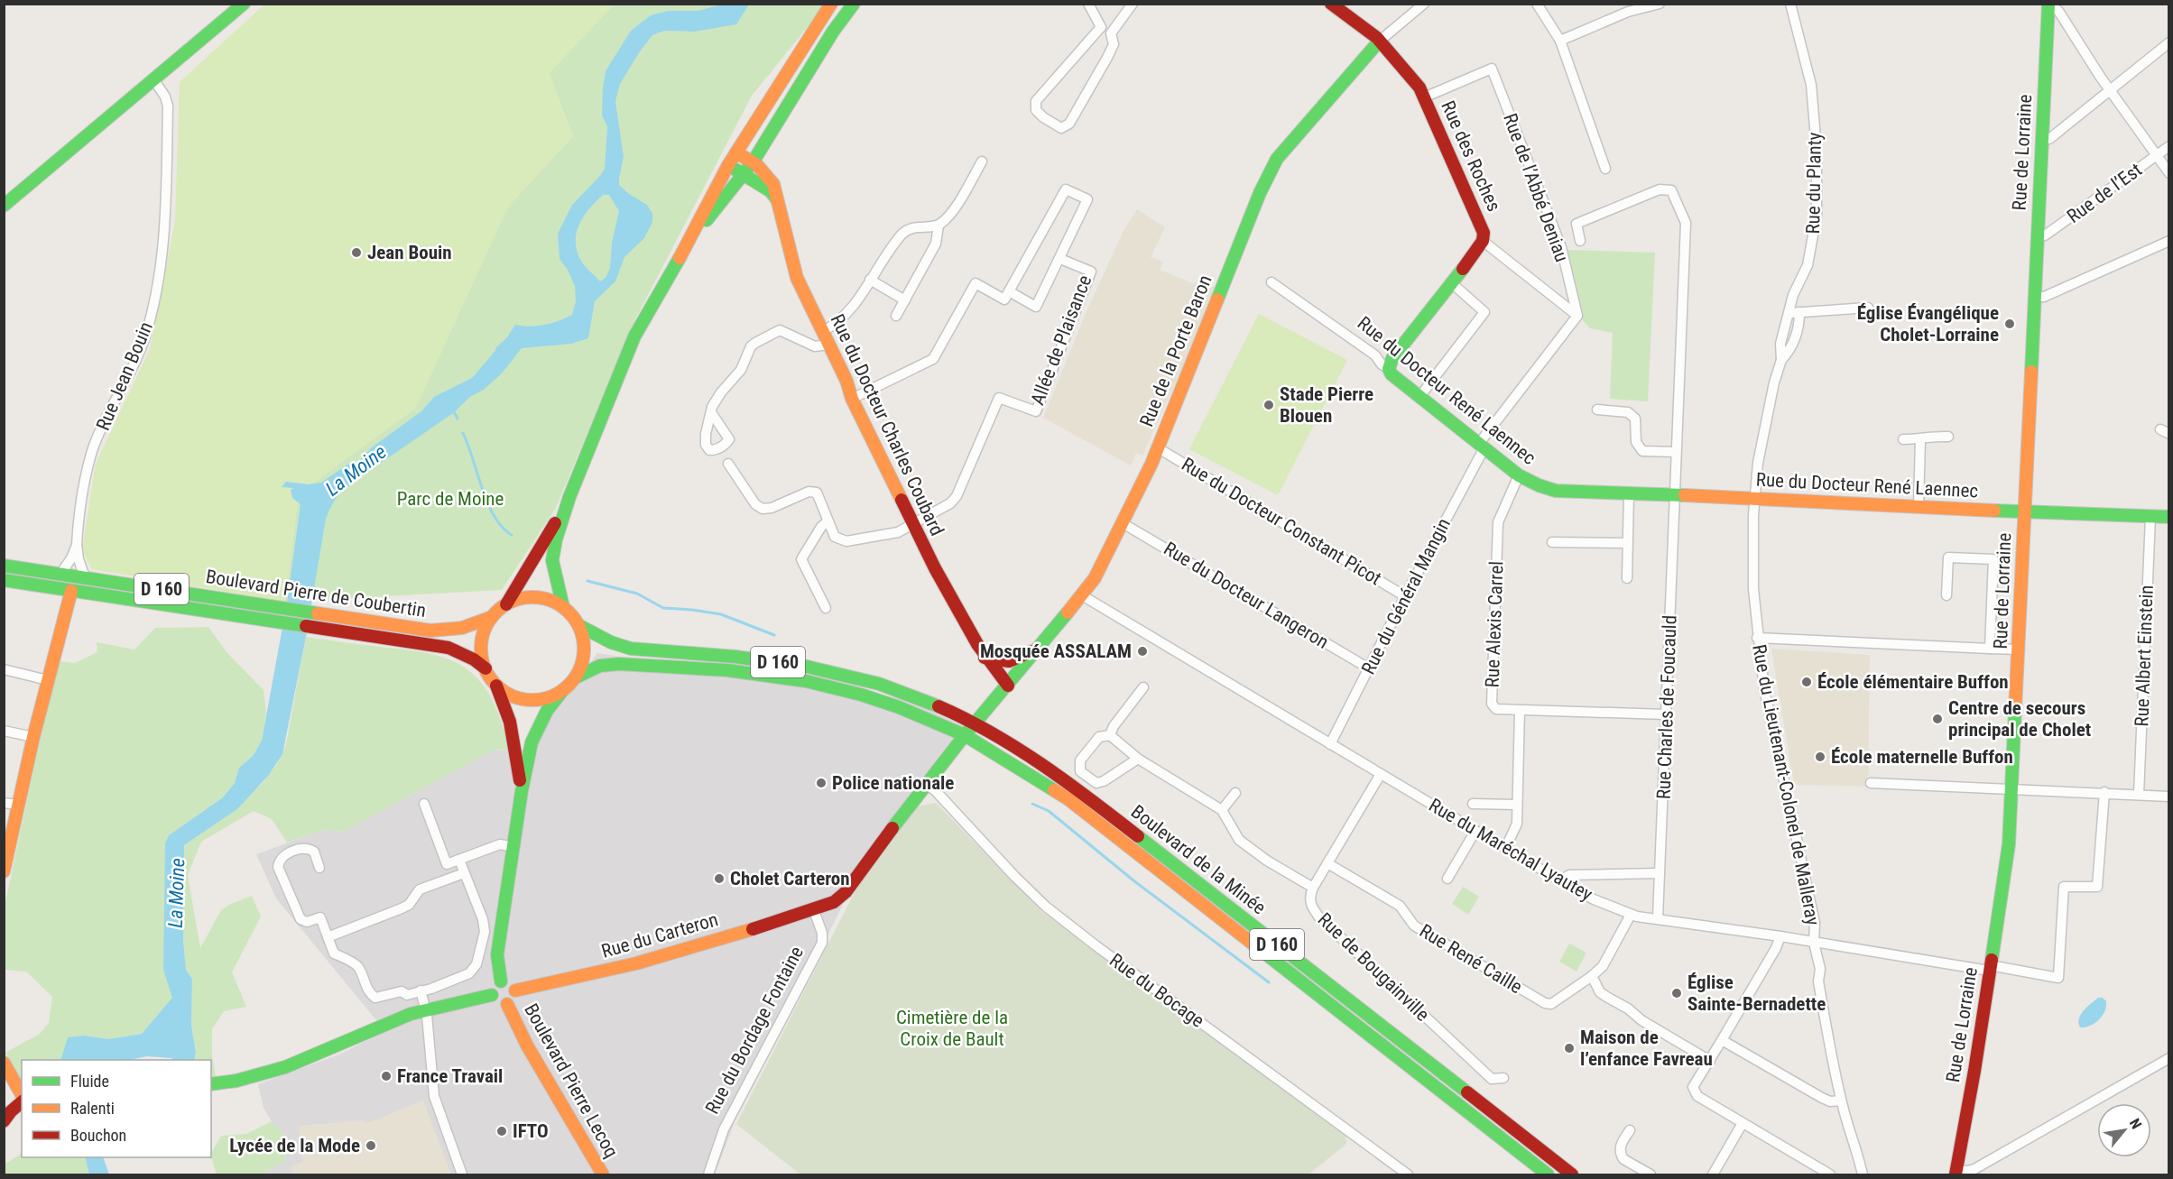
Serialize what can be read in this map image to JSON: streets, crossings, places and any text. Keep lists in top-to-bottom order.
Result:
{
  "streets": {
    "main road": [
      "Rue de Lorraine",
      "Rue des Roches",
      "Rue de la Porte Baron",
      "Rue du Docteur René Laennec",
      "Rue du Docteur Charles Coubard",
      "D 160",
      "Boulevard Pierre de Coubertin",
      "Boulevard de la Minée",
      "Rue du Carteron",
      "Boulevard Pierre Lecoq"
    ],
    "street": [
      "Rue du Planty",
      "Rue de l’Abbé Deniau",
      "Rue de l’Est",
      "Allée de Plaisance",
      "Rue Jean Bouin",
      "Rue du Docteur Constant Picot",
      "Rue du Docteur Langeron",
      "Rue du Général Mangin",
      "Rue Alexis Carrel",
      "Rue Albert Einstein",
      "Rue Charles de Foucauld",
      "Rue du Lieutenant-Colonel de Malleray",
      "Rue du Maréchal Lyautey",
      "Rue René Caille",
      "Rue de Bougainville",
      "Rue du Bocage",
      "Rue du Bordage Fontaine"
    ]
  },
  "crossings": [
    ["Rue de Lorraine", "Rue de l’Est"],
    ["Rue de Lorraine", "Rue du Docteur René Laennec"],
    ["Rue de Lorraine", "Rue du Maréchal Lyautey"],
    ["Rue des Roches", "Rue de l’Abbé Deniau"],
    ["Rue des Roches", "Rue de la Porte Baron"],
    ["Rue des Roches", "Rue du Docteur René Laennec"],
    ["Rue du Planty", "Rue du Docteur René Laennec"],
    ["Rue du Planty", "Rue du Lieutenant-Colonel de Malleray"],
    ["Allée de Plaisance", "Rue du Docteur Charles Coubard"],
    ["Rue de la Porte Baron", "Rue du Docteur Charles Coubard"],
    ["Rue de la Porte Baron", "Rue du Docteur Constant Picot"],
    ["Rue de la Porte Baron", "D 160"],
    ["Rue de la Porte Baron", "Rue du Docteur Langeron"],
    ["Rue de la Porte Baron", "Rue du Maréchal Lyautey"],
    ["Rue de la Porte Baron", "Boulevard de la Minée"],
    ["Rue Jean Bouin", "Boulevard Pierre de Coubertin"],
    ["Rue du Docteur René Laennec", "Rue du Général Mangin"],
    ["Rue du Docteur René Laennec", "Rue Alexis Carrel"],
    ["Rue du Docteur René Laennec", "Rue Albert Einstein"],
    ["Rue du Docteur René Laennec", "Rue Charles de Foucauld"],
    ["Rue du Docteur René Laennec", "Rue du Lieutenant-Colonel de Malleray"],
    ["Rue du Docteur Constant Picot", "Rue du Général Mangin"],
    ["D 160", "Boulevard Pierre de Coubertin"],
    ["D 160", "Boulevard de la Minée"],
    ["Rue du Docteur Langeron", "Rue du Général Mangin"],
    ["Rue du Général Mangin", "Rue du Maréchal Lyautey"],
    ["Rue Alexis Carrel", "Rue du Maréchal Lyautey"],
    ["Rue Charles de Foucauld", "Rue du Maréchal Lyautey"],
    ["Rue du Lieutenant-Colonel de Malleray", "Rue du Maréchal Lyautey"],
    ["Rue du Maréchal Lyautey", "Rue de Bougainville"],
    ["Rue du Carteron", "Rue du Bordage Fontaine"],
    ["Rue du Carteron", "Boulevard Pierre Lecoq"],
    ["Rue René Caille", "Rue de Bougainville"]
  ],
  "water": ["La Moine"],
  "parks": ["Parc de Moine", "Cimetière de la Croix de Bault"],
  "places": [
    "Jean Bouin",
    "Église Évangélique Cholet-Lorraine",
    "Stade Pierre Blouen",
    "Mosquée ASSALAM",
    "École élémentaire Buffon",
    "Centre de secours principal de Cholet",
    "École maternelle Buffon",
    "Police nationale",
    "Cholet Carteron",
    "Église Sainte-Bernadette",
    "Maison de l’enfance Favreau",
    "France Travail",
    "IFTO",
    "Lycée de la Mode"
  ],
  "legend": ["Fluide", "Ralenti", "Bouchon"],
  "north": "top right"
}
